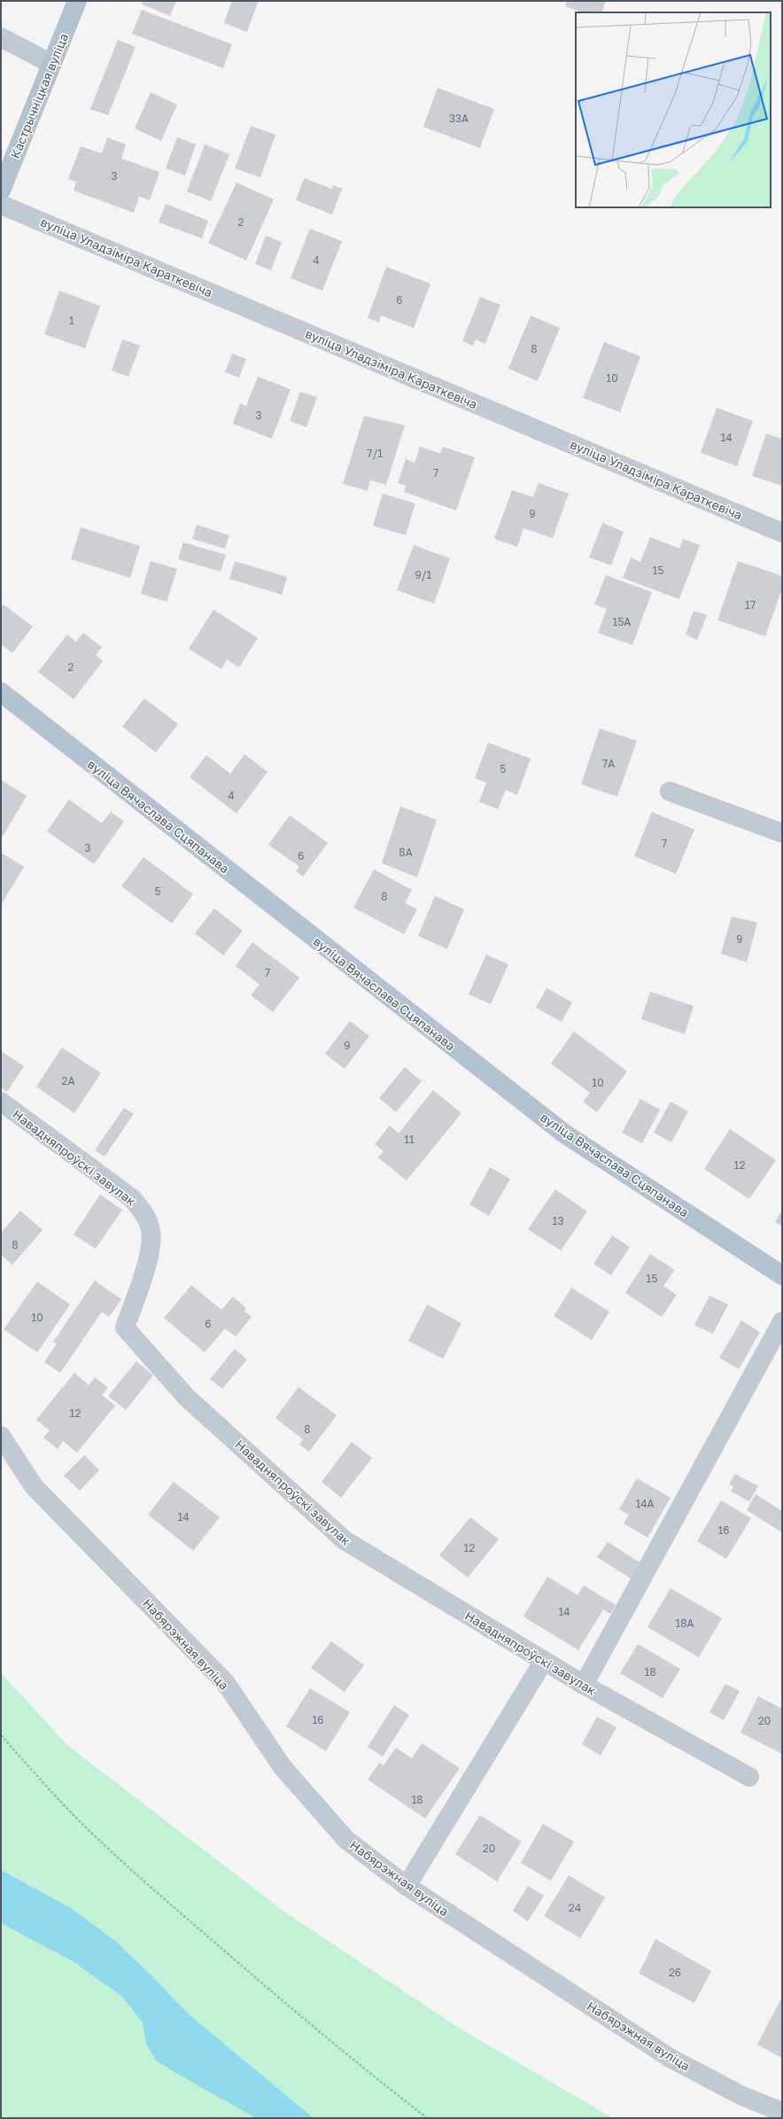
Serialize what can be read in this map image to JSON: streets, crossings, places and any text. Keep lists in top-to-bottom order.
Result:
{
  "streets": {
    "main road": ["Кастрычніцкая вуліца", "вуліца Вячаслава Сцяпанава"],
    "street": ["вуліца Уладзіміра Караткевіча", "Навадняпроўскі завулак", "Набярэжная вуліца"]
  },
  "house_numbers": [
    "33А",
    "3",
    "2",
    "4",
    "6",
    "1",
    "8",
    "10",
    "3",
    "14",
    "7/1",
    "7",
    "9",
    "15",
    "9/1",
    "17",
    "15А",
    "2",
    "7А",
    "5",
    "4",
    "7",
    "3",
    "8А",
    "6",
    "5",
    "8",
    "9",
    "7",
    "9",
    "2А",
    "10",
    "11",
    "12",
    "13",
    "8",
    "15",
    "10",
    "6",
    "12",
    "8",
    "14А",
    "14",
    "16",
    "12",
    "14",
    "18А",
    "18",
    "16",
    "20",
    "18",
    "20",
    "24",
    "26"
  ]
}
